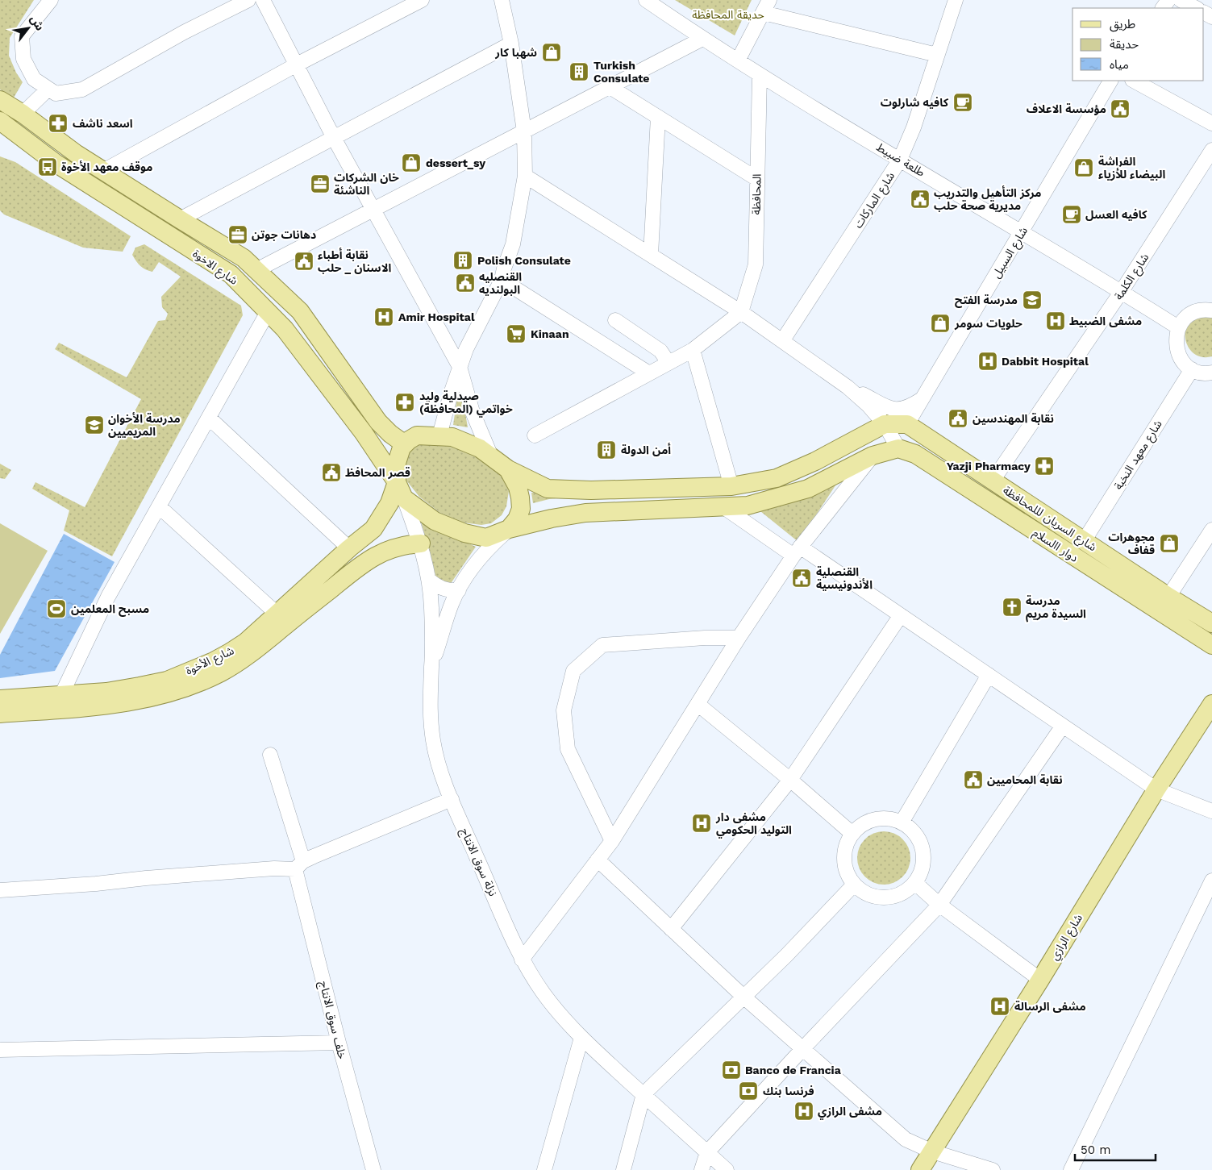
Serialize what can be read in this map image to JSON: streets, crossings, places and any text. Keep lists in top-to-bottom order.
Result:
{
  "streets": {
    "main road": [
      "شارع الاخوة",
      "شارع السريان لللمحافظة",
      "دوار االسلام",
      "شارع الأخوة",
      "شارع الرازي"
    ],
    "street": [
      "طلعة ضبيط",
      "المحافظة",
      "شارع الماركات",
      "شارع السبيل",
      "شارع الكلمة",
      "شارع معهد النخبة",
      "نزلة سوق الانتاج",
      "خلف سوق الانتاج"
    ]
  },
  "crossings": [
    ["طلعة ضبيط", "المحافظة"],
    ["طلعة ضبيط", "شارع الماركات"],
    ["طلعة ضبيط", "شارع السبيل"],
    ["طلعة ضبيط", "شارع الكلمة"],
    ["شارع السبيل", "شارع السريان لللمحافظة"],
    ["شارع الاخوة", "شارع الأخوة"],
    ["شارع الكلمة", "شارع السريان لللمحافظة"],
    ["شارع معهد النخبة", "شارع السريان لللمحافظة"]
  ],
  "parks": ["حديقة المحافظة"],
  "places": {
    "shop": [
      "شهبا كار",
      "dessert_sy",
      "الفراشة البيضاء للأزياء",
      "حلويات سومر",
      "مجوهرات قفاف"
    ],
    "building": ["Turkish Consulate", "Polish Consulate", "أمن الدولة"],
    "cafe": ["كافيه شارلوت", "كافيه العسل"],
    "public building": [
      "مؤسسة الاعلاف",
      "مركز التأهيل والتدريب مديرية صحة حلب",
      "نقابة أطباء الاسنان _ حلب",
      "القنصليه البولنديه",
      "نقابة المهندسين",
      "قصر المحافظ",
      "القنصلية الأندونيسية",
      "نقابة المحاميين"
    ],
    "pharmacy": ["اسعد ناشف", "صيدلية وليد خواتمي (المحافظة)", "Yazji Pharmacy"],
    "bus stop": ["موقف معهد الأخوة"],
    "office": ["خان الشركات الناشئة", "دهانات جوتن"],
    "school or university": ["مدرسة الفتح", "مدرسة الأخوان المريميين"],
    "hospital": [
      "Amir Hospital",
      "مشفى الضبيط",
      "Dabbit Hospital",
      "مشفى دار التوليد الحكومي",
      "مشفى الرسالة",
      "مشفى الرازي"
    ],
    "supermarket": ["Kinaan"],
    "church": ["مدرسة السيدة مريم"],
    "sports": ["مسبح المعلمين"],
    "bank": ["Banco de Francia", "فرنسا بنك"]
  },
  "legend": ["طريق", "حديقة", "مياه"],
  "scale_bar": "50 m",
  "north": "top right"
}
